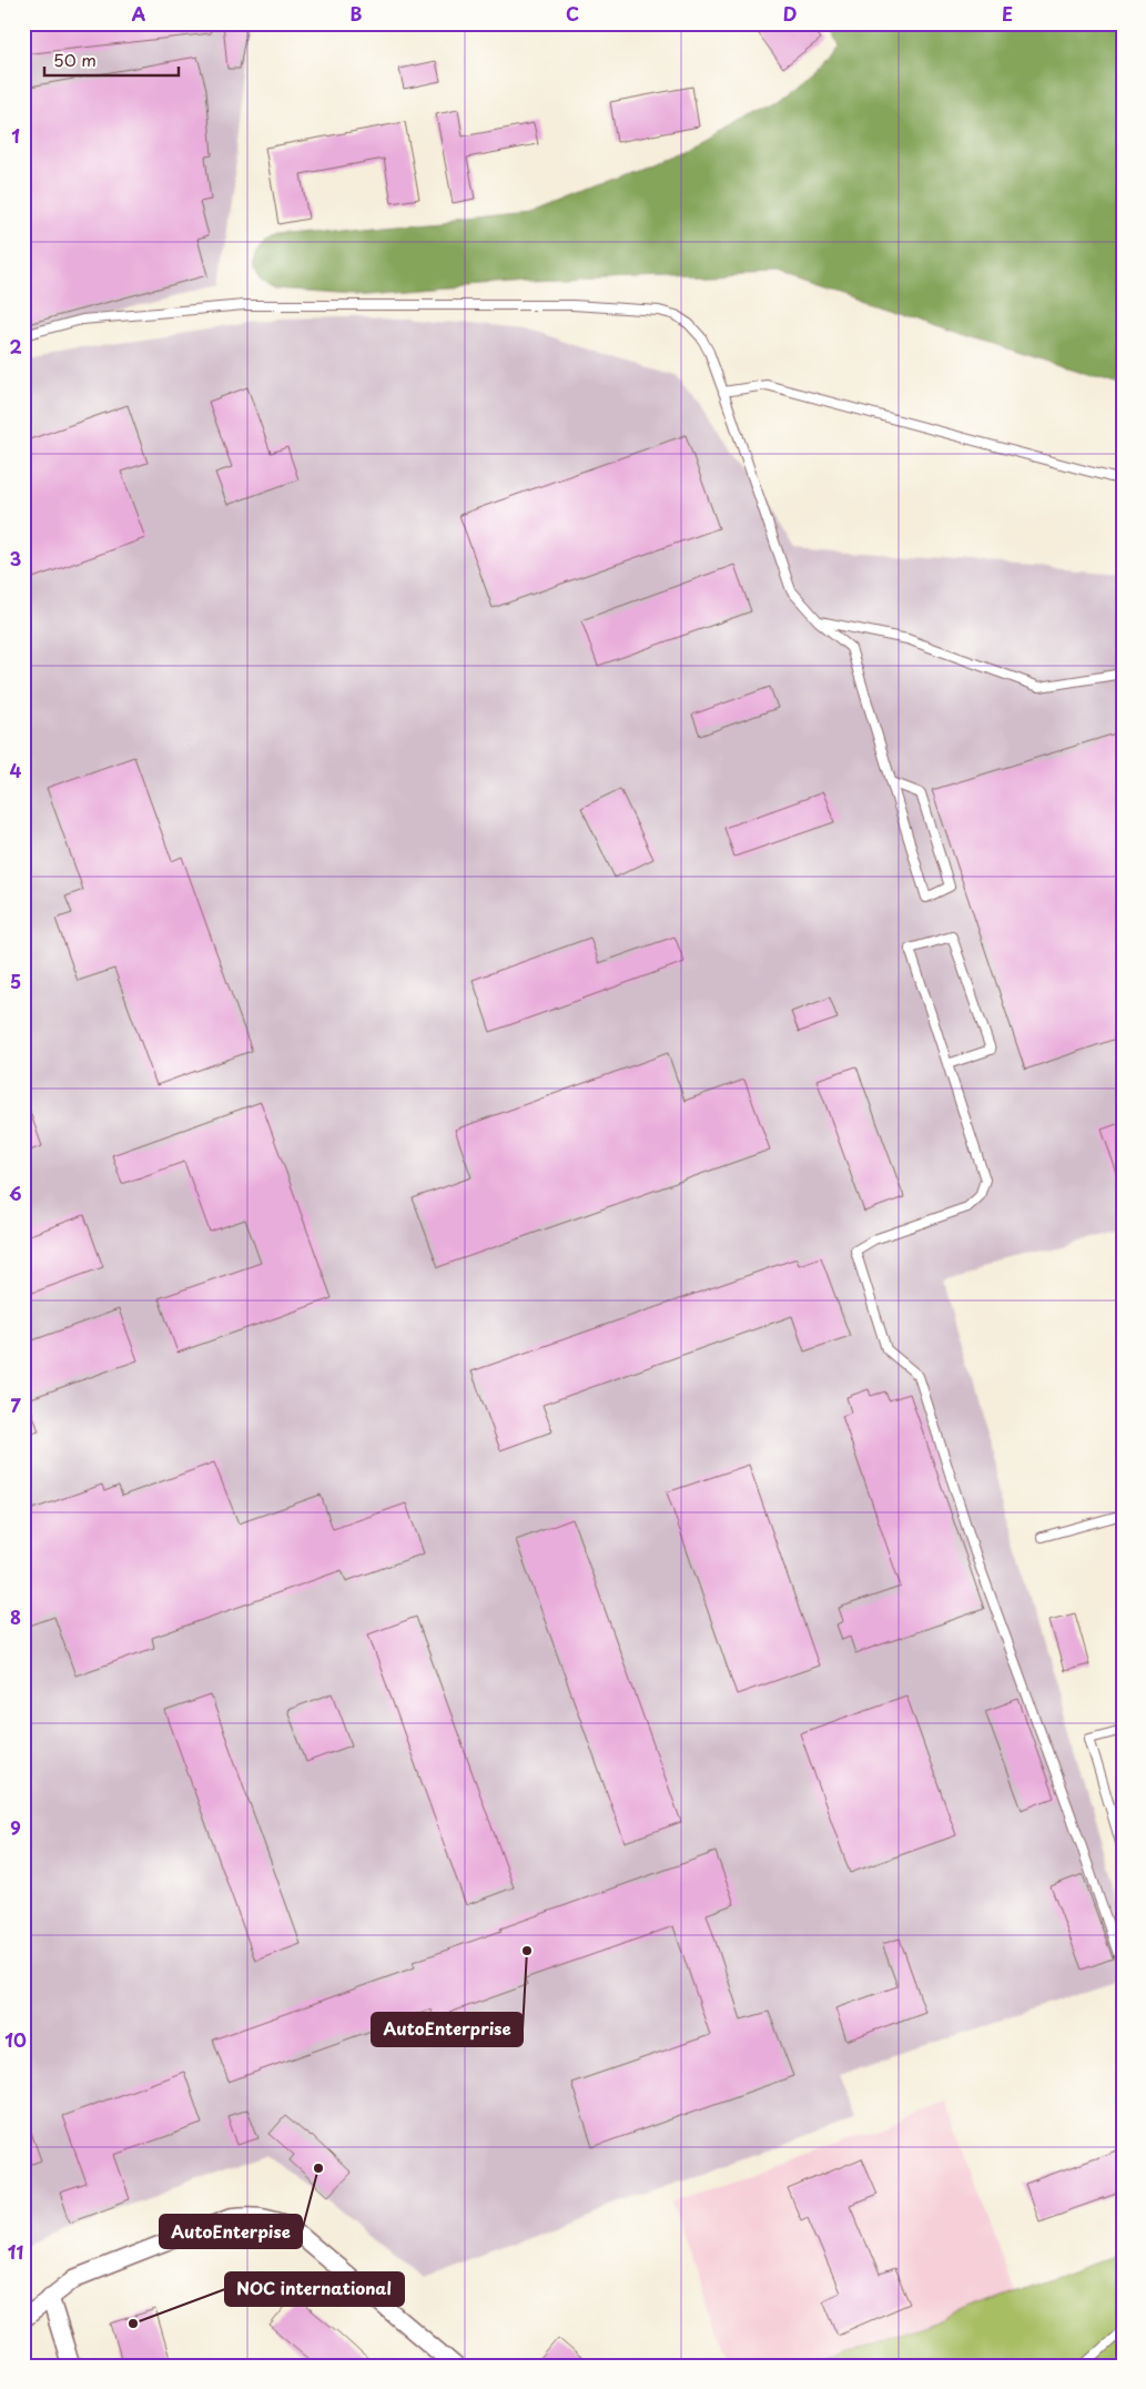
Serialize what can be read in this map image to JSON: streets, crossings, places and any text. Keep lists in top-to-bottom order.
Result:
{
  "places": ["AutoEnterprise", "AutoEnterpise", "NOC international"],
  "scale_bar": "50 m",
  "grid": {
    "columns": [
      "A",
      "B",
      "C",
      "D",
      "E"
    ],
    "rows": [
      "1",
      "2",
      "3",
      "4",
      "5",
      "6",
      "7",
      "8",
      "9",
      "10",
      "11"
    ]
  }
}
